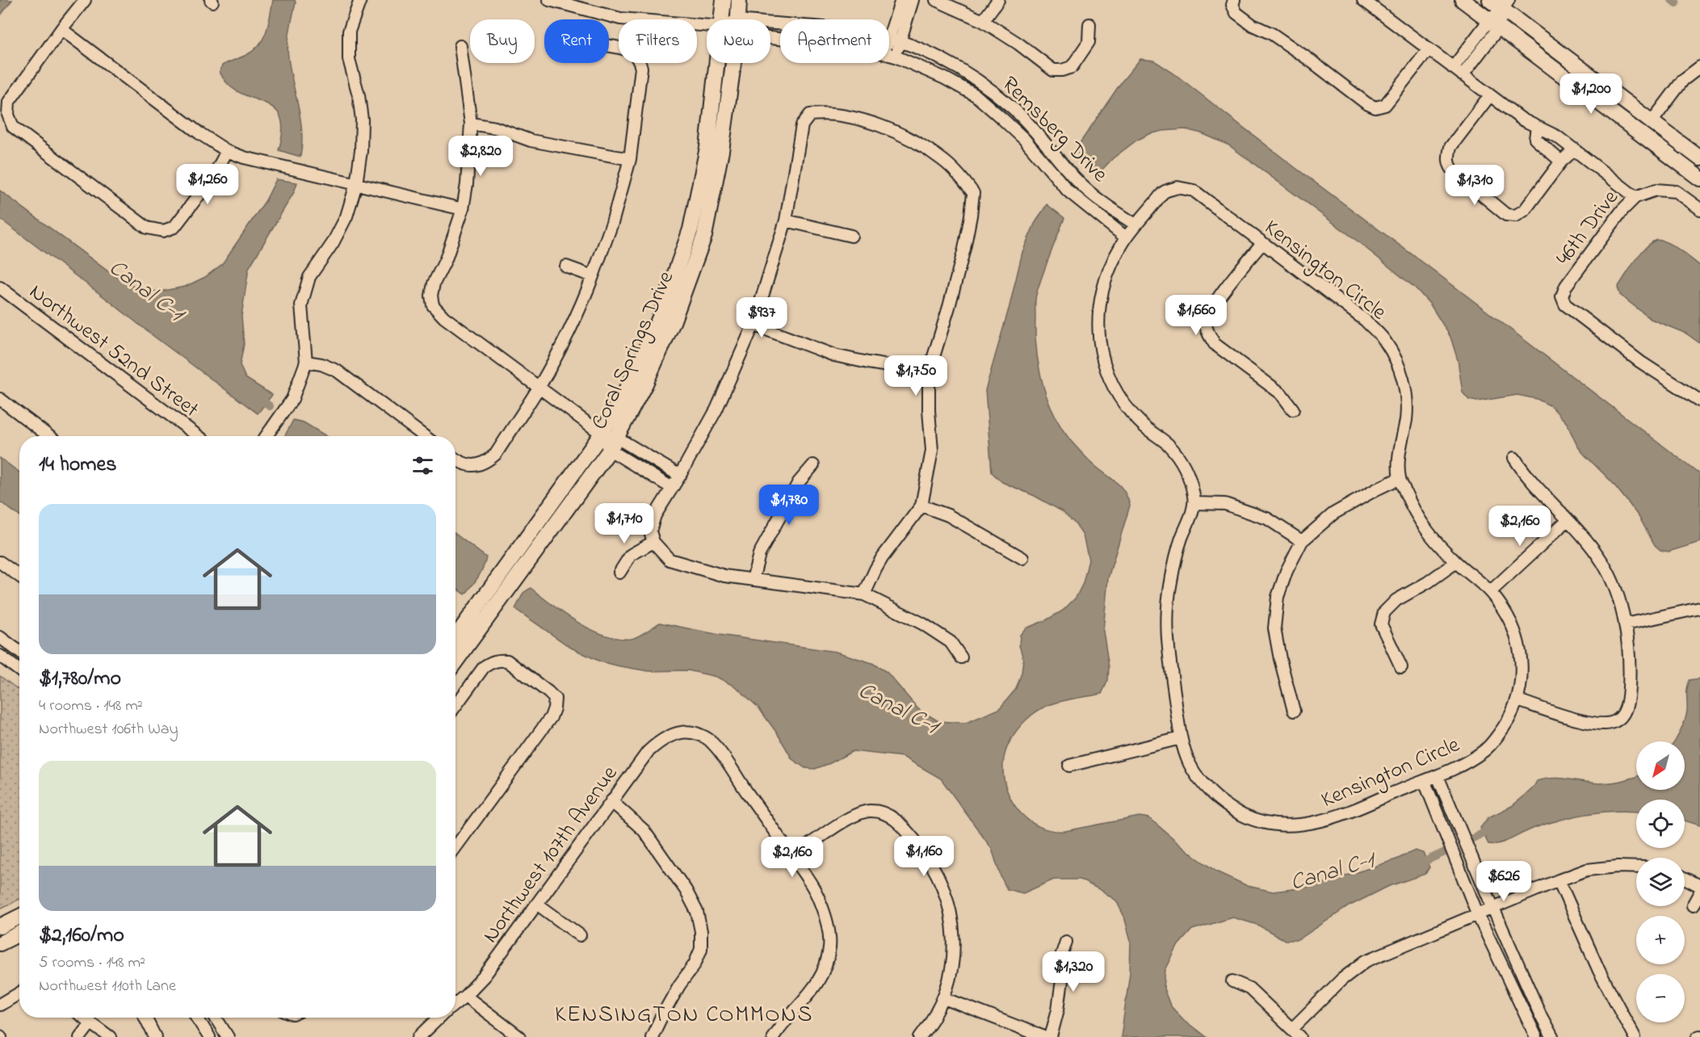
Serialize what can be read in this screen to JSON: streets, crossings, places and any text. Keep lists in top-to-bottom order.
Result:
{
  "streets": {
    "main road": ["Coral Springs Drive"],
    "street": [
      "Remsberg Drive",
      "46th Drive",
      "Kensington Circle",
      "Northwest 52nd Street",
      "Northwest 107th Avenue"
    ]
  },
  "crossings": [
    ["Remsberg Drive", "Kensington Circle"]
  ],
  "districts": ["KENSINGTON COMMONS"],
  "water": ["Canal C-1"],
  "north": "bottom left",
  "page": {
    "chip": [
      "Buy",
      "Rent",
      "Filters",
      "New",
      "Apartment"
    ],
    "price": [
      "$1,200",
      "$2,820",
      "$1,260",
      "$1,310",
      "$1,660",
      "$937",
      "$1,750",
      "$1,780",
      "$1,710",
      "$2,160",
      "$1,160",
      "$2,160",
      "$626",
      "$1,320"
    ],
    "heading": "14 homes",
    "list": [
      {
        "name": "$1,780/mo",
        "note": "4 rooms · 148 m² · Northwest 106th Way"
      },
      {
        "name": "$2,160/mo",
        "note": "5 rooms · 148 m² · Northwest 110th Lane"
      }
    ],
    "map_buttons": ["+", "−"]
  }
}
